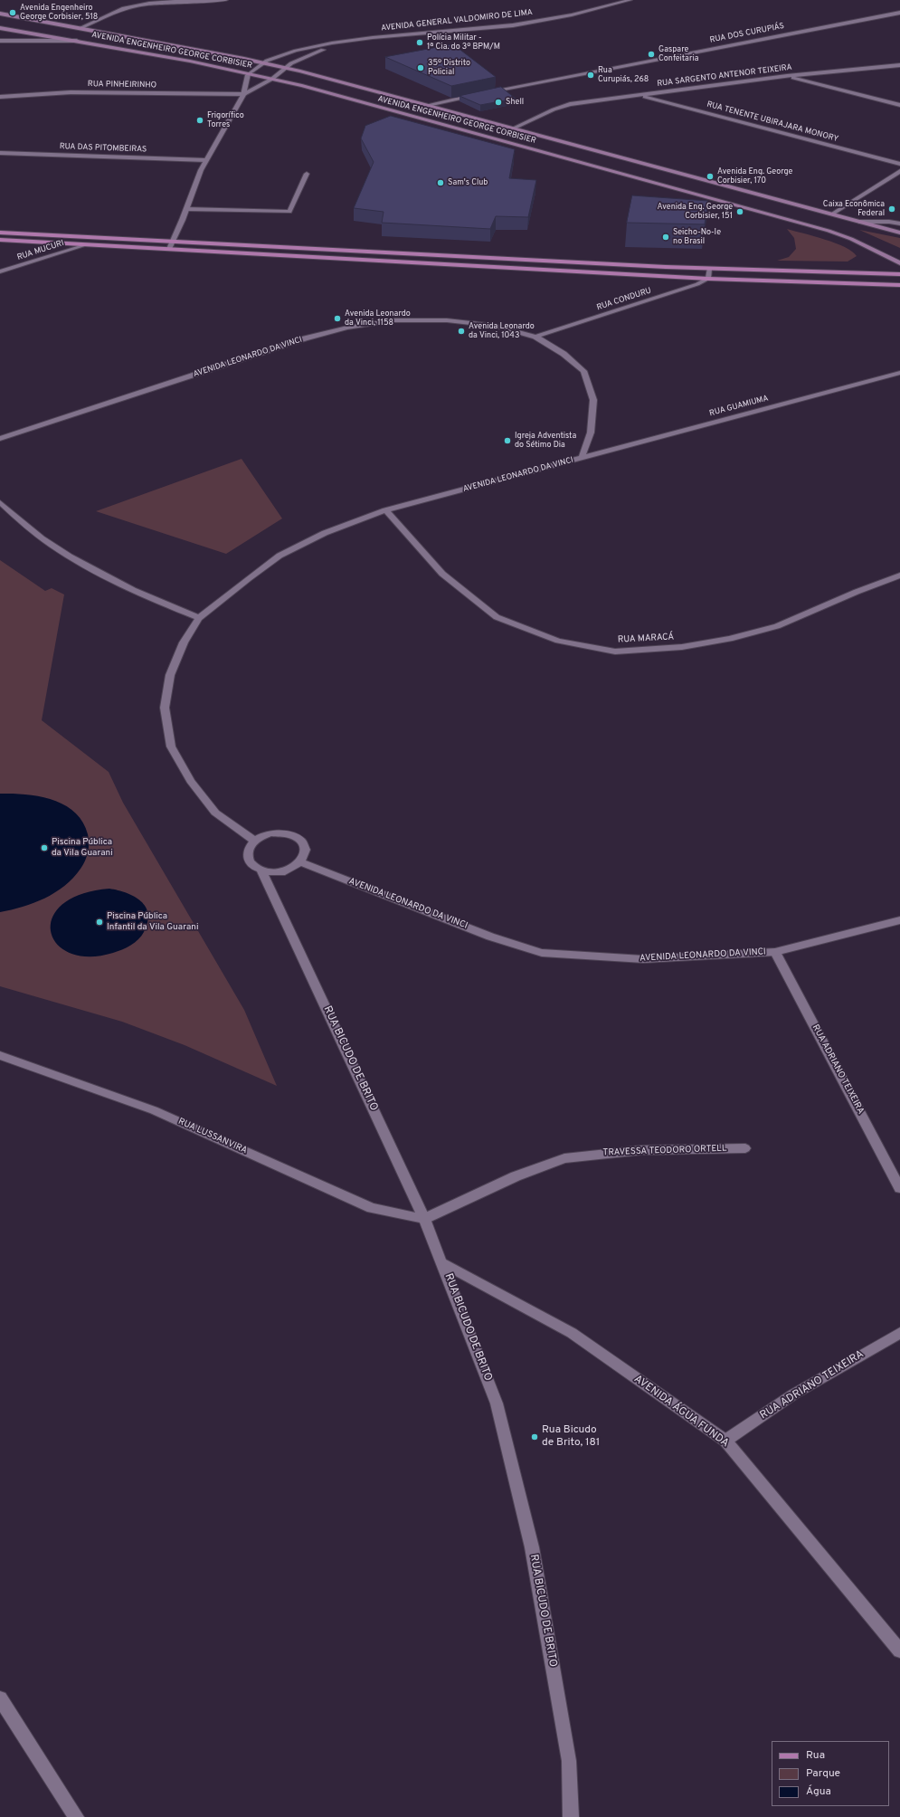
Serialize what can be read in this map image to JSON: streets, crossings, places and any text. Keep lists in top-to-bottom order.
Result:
{
  "streets": {
    "main road": ["AVENIDA ENGENHEIRO GEORGE CORBISIER"],
    "street": [
      "AVENIDA GENERAL VALDOMIRO DE LIMA",
      "RUA DOS CURUPIÁS",
      "RUA SARGENTO ANTENOR TEIXEIRA",
      "RUA PINHEIRINHO",
      "RUA TENENTE UBIRAJARA MONORY",
      "RUA DAS PITOMBEIRAS",
      "RUA MUCURI",
      "RUA CONDURU",
      "AVENIDA LEONARDO DA VINCI",
      "RUA GUAMIUMA",
      "RUA MARACÁ",
      "RUA BICUDO DE BRITO",
      "RUA ADRIANO TEIXEIRA",
      "RUA LUSSANVIRA",
      "TRAVESSA TEODORO ORTELL",
      "AVENIDA ÁGUA FUNDA"
    ]
  },
  "crossings": [
    ["AVENIDA GENERAL VALDOMIRO DE LIMA", "AVENIDA ENGENHEIRO GEORGE CORBISIER"],
    ["AVENIDA GENERAL VALDOMIRO DE LIMA", "RUA PINHEIRINHO"],
    ["AVENIDA ENGENHEIRO GEORGE CORBISIER", "RUA SARGENTO ANTENOR TEIXEIRA"],
    ["RUA SARGENTO ANTENOR TEIXEIRA", "RUA TENENTE UBIRAJARA MONORY"],
    ["RUA CONDURU", "AVENIDA LEONARDO DA VINCI"],
    ["AVENIDA LEONARDO DA VINCI", "RUA GUAMIUMA"],
    ["AVENIDA LEONARDO DA VINCI", "RUA MARACÁ"],
    ["AVENIDA LEONARDO DA VINCI", "RUA BICUDO DE BRITO"],
    ["AVENIDA LEONARDO DA VINCI", "RUA ADRIANO TEIXEIRA"],
    ["RUA BICUDO DE BRITO", "RUA LUSSANVIRA"],
    ["RUA BICUDO DE BRITO", "TRAVESSA TEODORO ORTELL"],
    ["RUA BICUDO DE BRITO", "AVENIDA ÁGUA FUNDA"],
    ["RUA ADRIANO TEIXEIRA", "AVENIDA ÁGUA FUNDA"],
    ["RUA LUSSANVIRA", "TRAVESSA TEODORO ORTELL"]
  ],
  "places": [
    "Avenida Engenheiro George Corbisier, 518",
    "Polícia Militar - 1ª Cia. do 3º BPM/M",
    "Gaspare Confeitaria",
    "35º Distrito Policial",
    "Rua Curupiás, 268",
    "Shell",
    "Frigorífico Torres",
    "Avenida Eng. George Corbisier, 170",
    "Sam's Club",
    "Caixa Econômica Federal",
    "Avenida Eng. George Corbisier, 151",
    "Seicho-No-Ie no Brasil",
    "Avenida Leonardo da Vinci, 1158",
    "Avenida Leonardo da Vinci, 1043",
    "Igreja Adventista do Sétimo Dia",
    "Piscina Pública da Vila Guarani",
    "Piscina Pública Infantil da Vila Guarani",
    "Rua Bicudo de Brito, 181"
  ],
  "legend": ["Rua", "Parque", "Água"]
}
